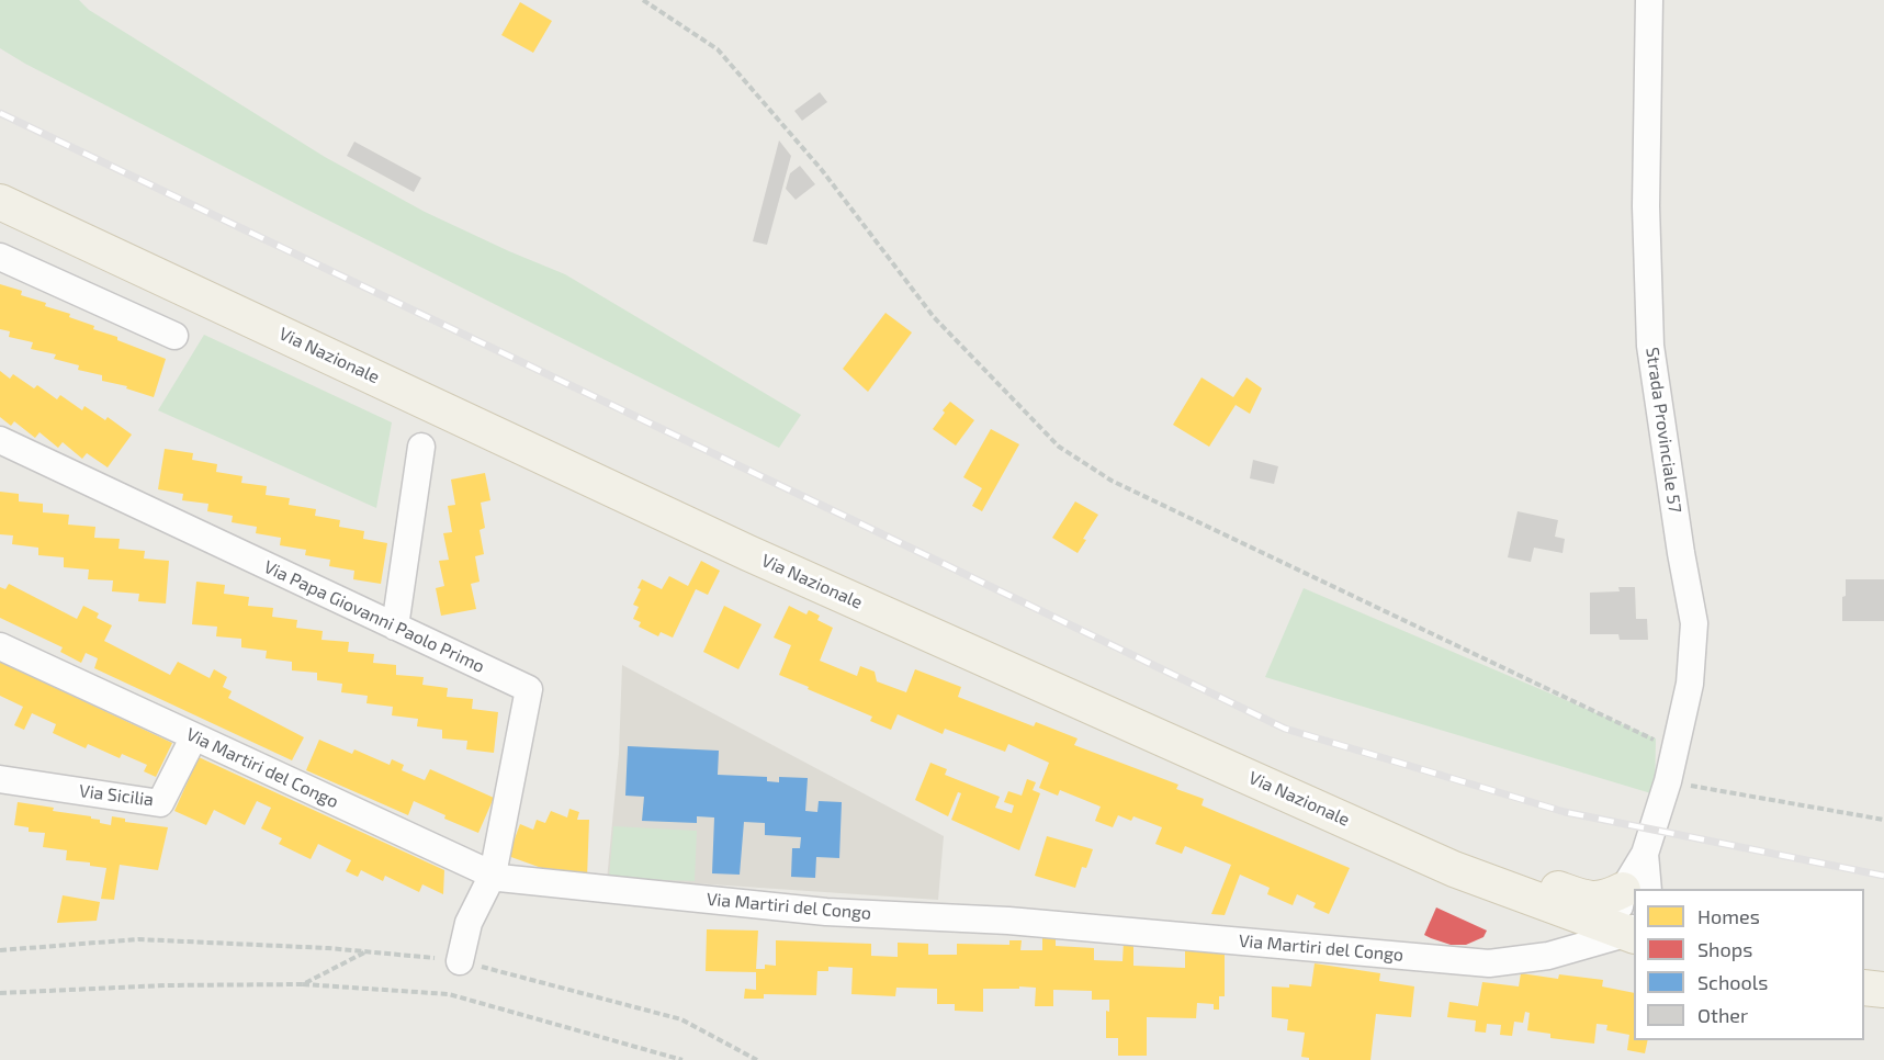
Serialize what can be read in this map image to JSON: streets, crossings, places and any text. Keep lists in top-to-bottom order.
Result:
{
  "streets": {
    "main road": ["Via Nazionale"],
    "street": [
      "Strada Provinciale 57",
      "Via Papa Giovanni Paolo Primo",
      "Via Martiri del Congo",
      "Via Sicilia"
    ]
  },
  "crossings": [
    ["Via Nazionale", "Strada Provinciale 57"],
    ["Via Nazionale", "Via Martiri del Congo"],
    ["Strada Provinciale 57", "Via Martiri del Congo"],
    ["Via Papa Giovanni Paolo Primo", "Via Martiri del Congo"],
    ["Via Martiri del Congo", "Via Sicilia"]
  ],
  "legend": [
    "Homes",
    "Shops",
    "Schools",
    "Other"
  ]
}
